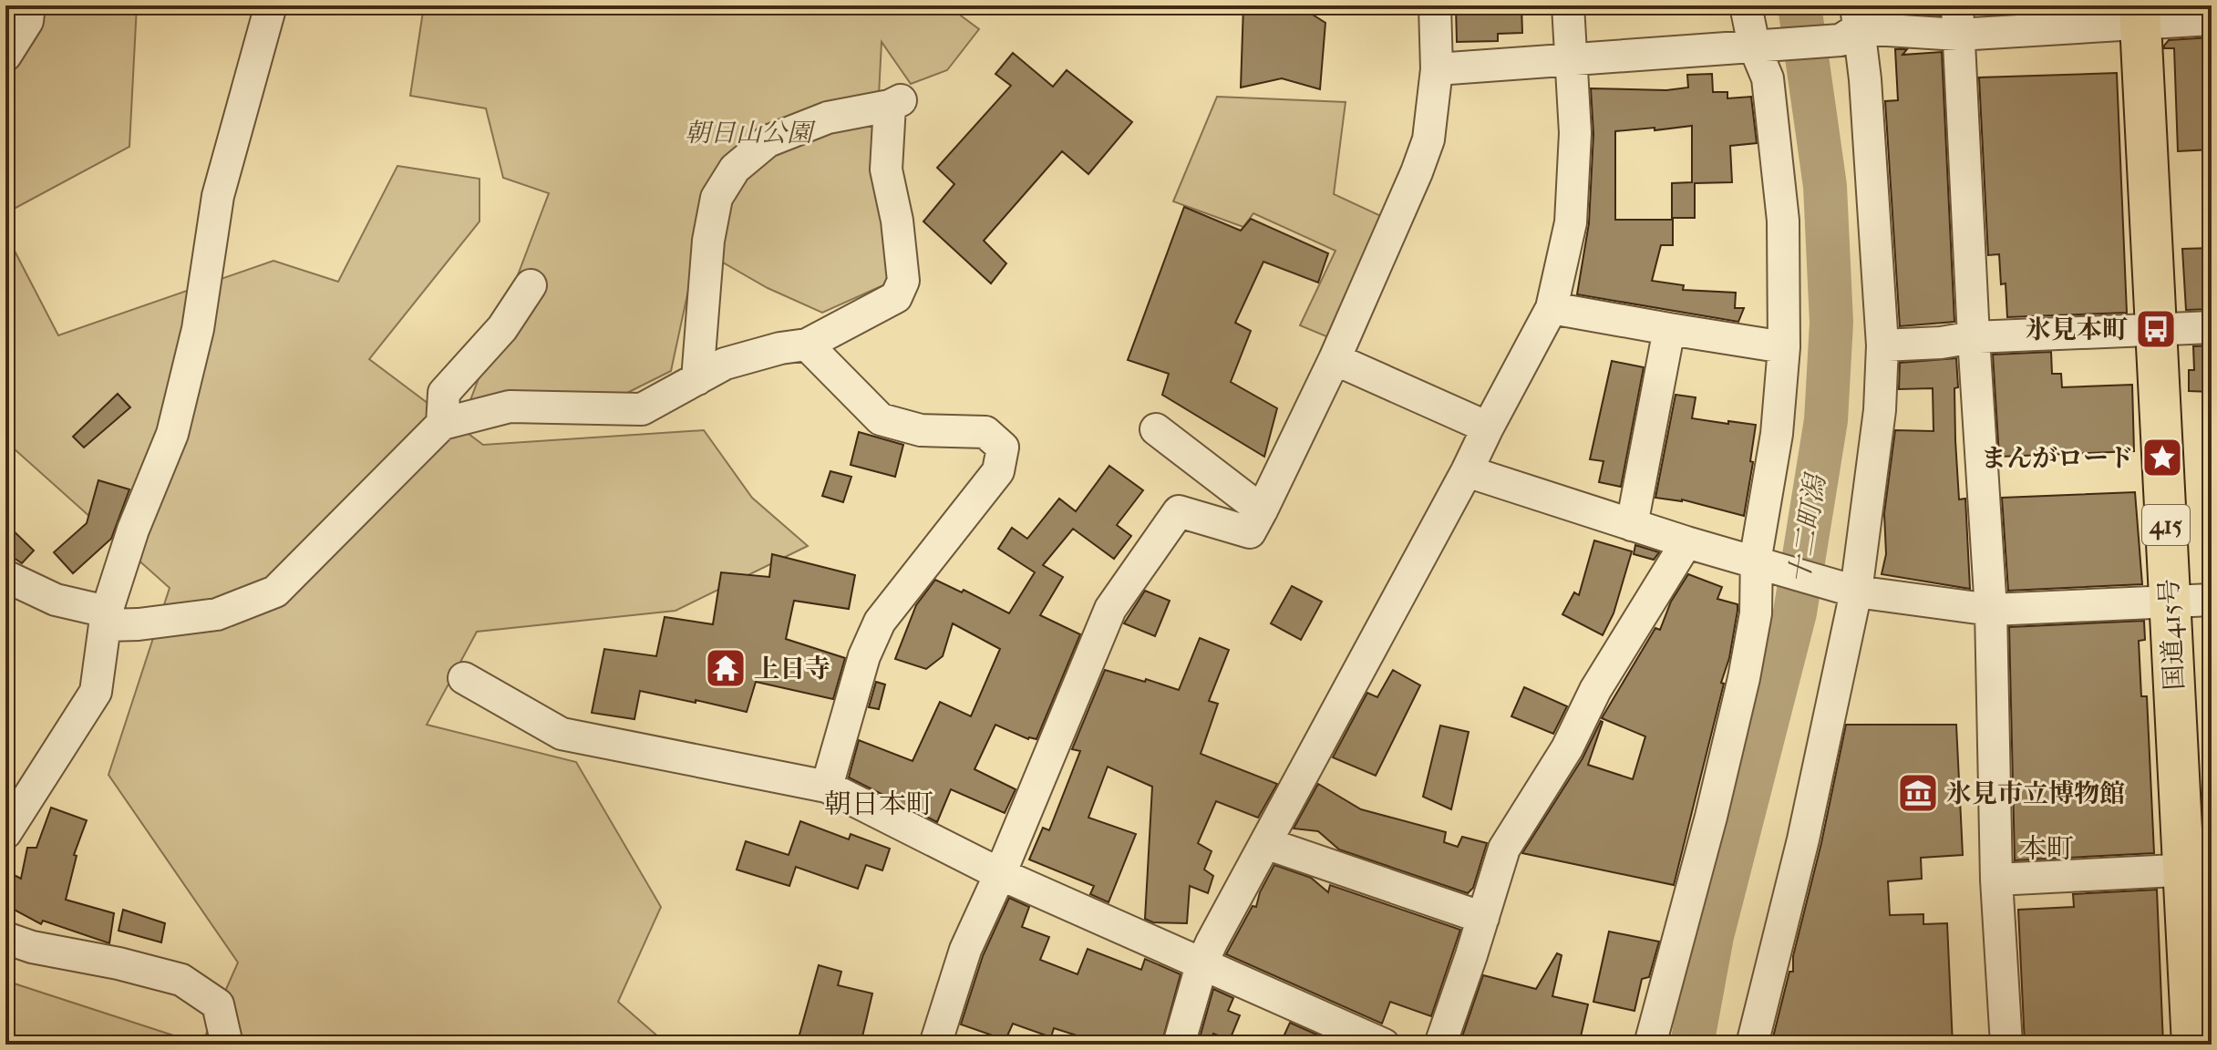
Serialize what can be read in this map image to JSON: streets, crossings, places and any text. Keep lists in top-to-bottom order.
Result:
{
  "streets": {
    "highway": ["415", "国道415号"]
  },
  "districts": ["朝日本町", "本町"],
  "water": ["十二町潟"],
  "parks": ["朝日山公園"],
  "places": {
    "bus stop": ["氷見本町"],
    "place": ["まんがロード"],
    "temple": ["上日寺"],
    "museum": ["氷見市立博物館"]
  }
}
